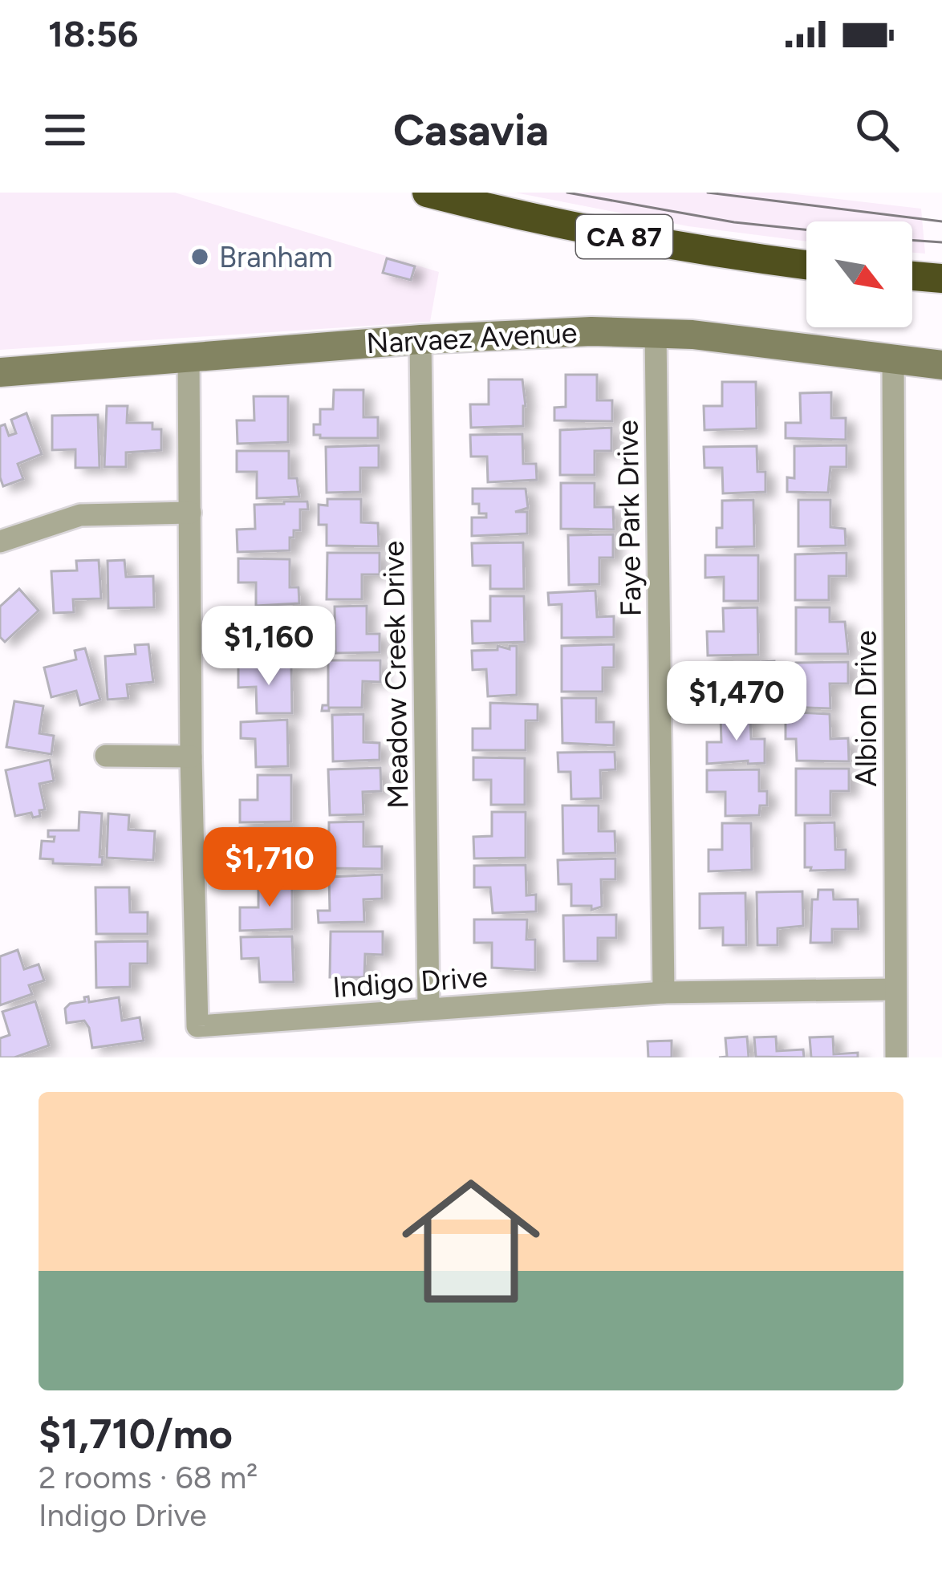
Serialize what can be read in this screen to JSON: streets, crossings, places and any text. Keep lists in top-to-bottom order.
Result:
{
  "streets": {
    "highway": ["CA 87"],
    "street": [
      "Narvaez Avenue",
      "Faye Park Drive",
      "Meadow Creek Drive",
      "Albion Drive",
      "Indigo Drive"
    ]
  },
  "crossings": [
    ["Narvaez Avenue", "Faye Park Drive"],
    ["Narvaez Avenue", "Meadow Creek Drive"],
    ["Narvaez Avenue", "Albion Drive"],
    ["Narvaez Avenue", "Indigo Drive"],
    ["Faye Park Drive", "Indigo Drive"],
    ["Meadow Creek Drive", "Indigo Drive"],
    ["Albion Drive", "Indigo Drive"]
  ],
  "places": ["Branham"],
  "north": "bottom right",
  "page": {
    "status": "18:56",
    "header": "Casavia",
    "price": ["$1,160", "$1,470", "$1,710"],
    "list": [
      {
        "name": "$1,710/mo",
        "note": "2 rooms · 68 m² · Indigo Drive"
      }
    ]
  }
}
